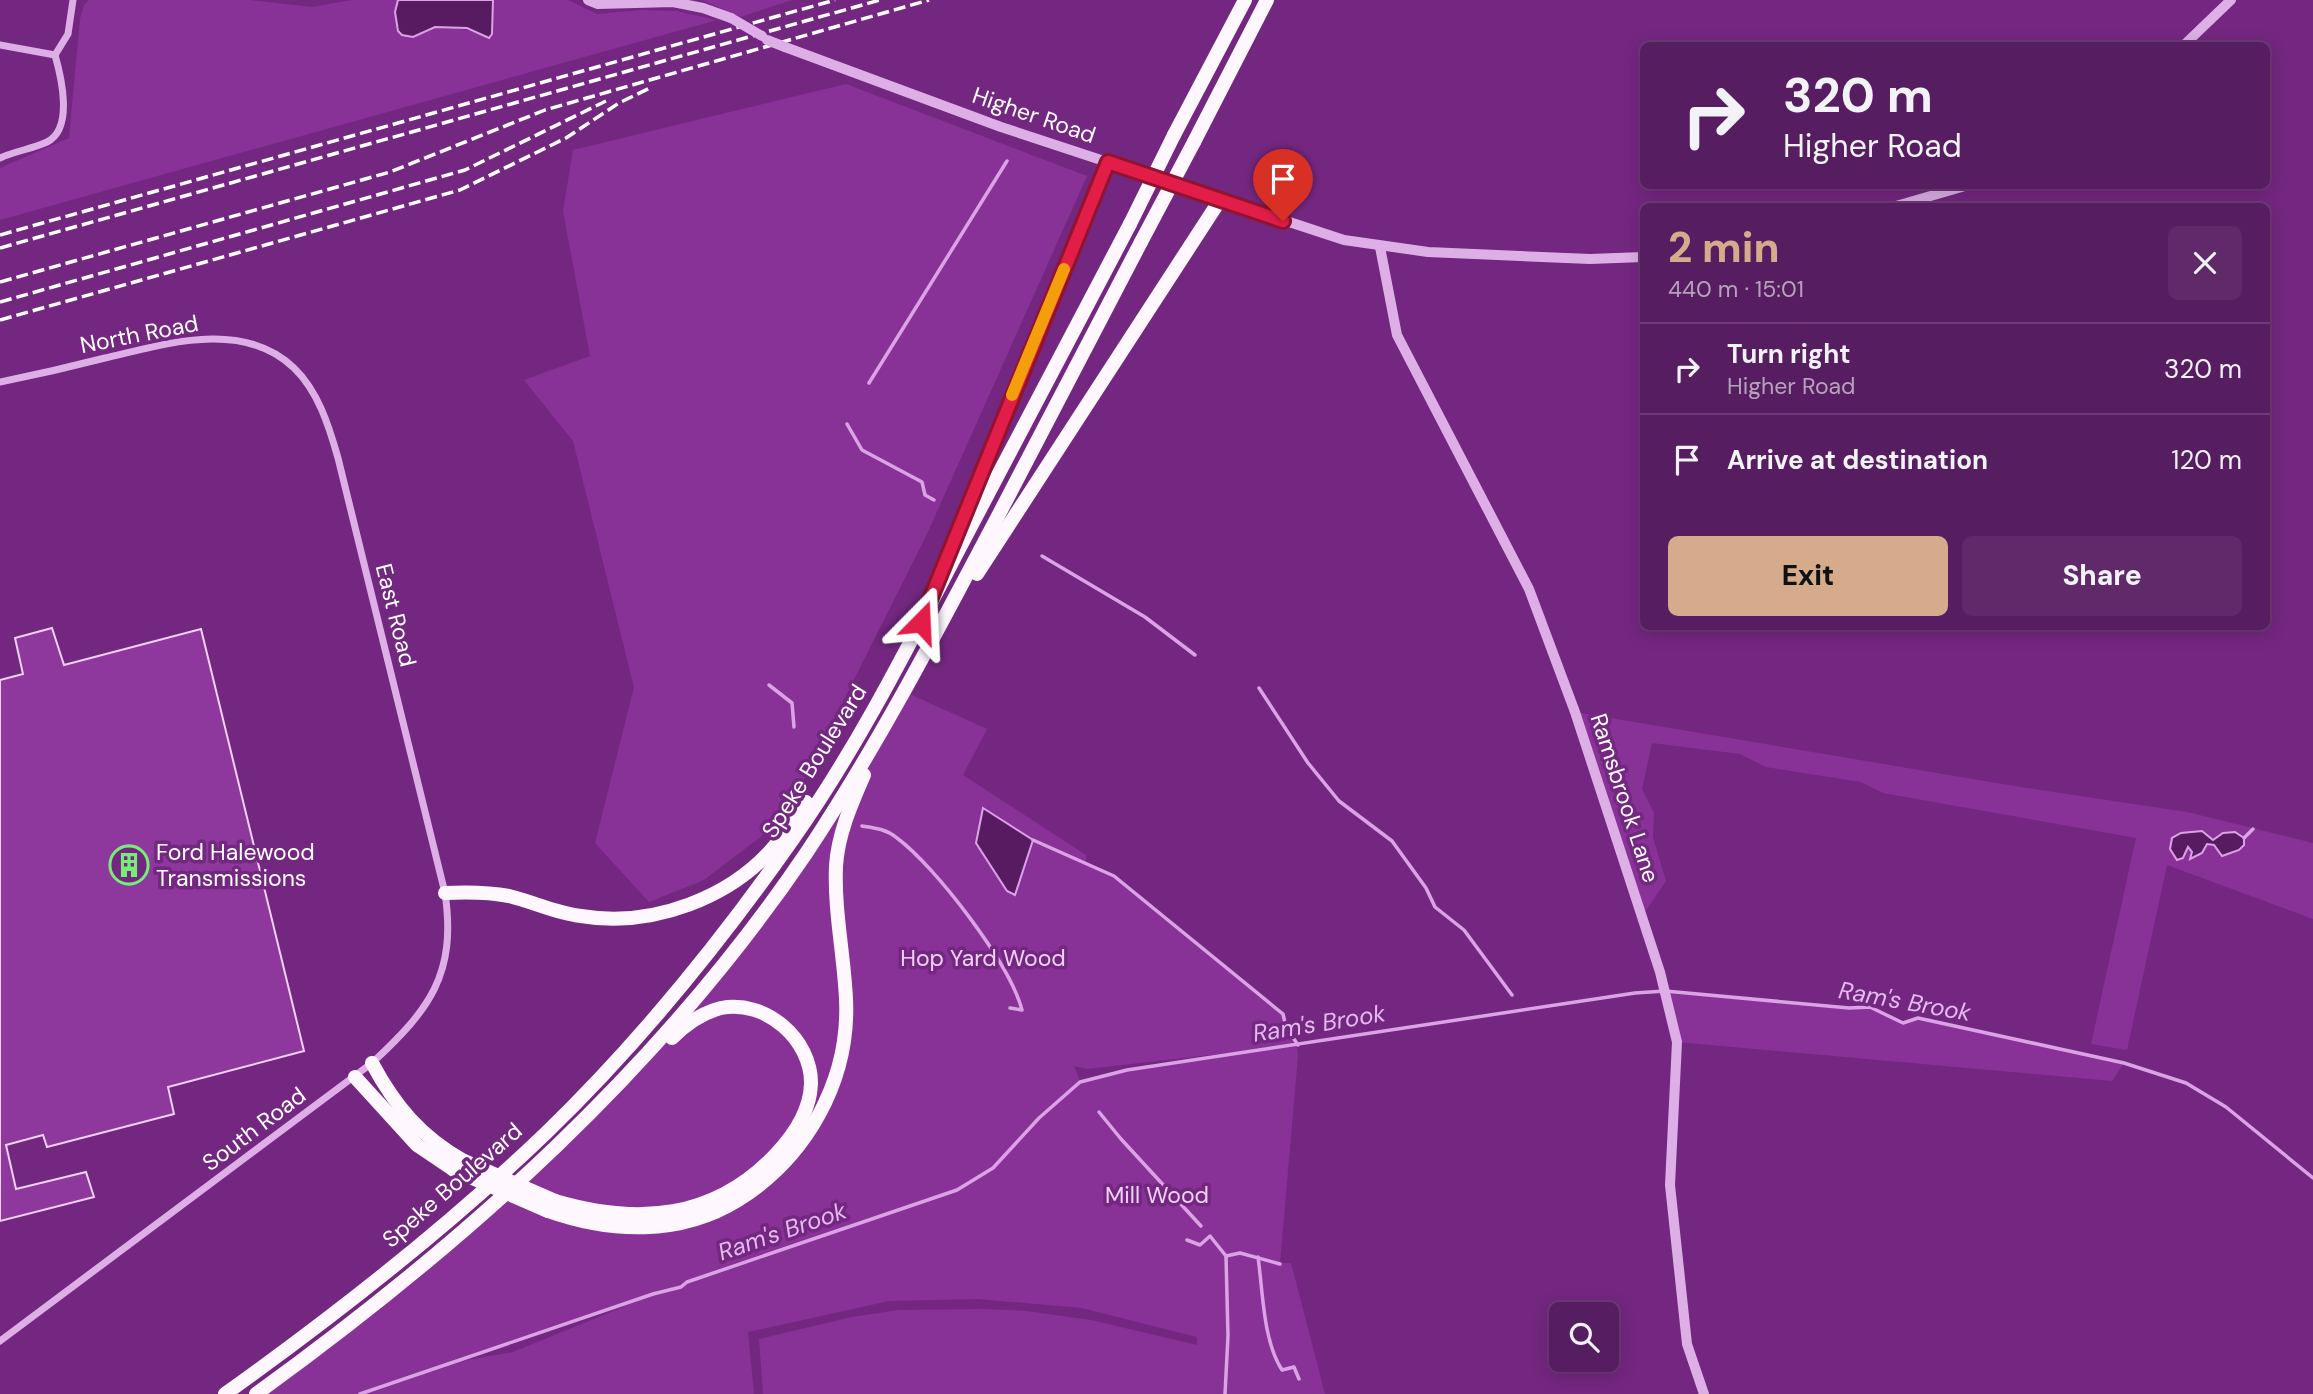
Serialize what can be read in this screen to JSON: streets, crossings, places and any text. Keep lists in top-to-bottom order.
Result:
{
  "streets": {
    "highway": ["Speke Boulevard"],
    "street": [
      "Higher Road",
      "North Road",
      "East Road",
      "Ramsbrook Lane",
      "South Road"
    ]
  },
  "crossings": [
    ["Higher Road", "Ramsbrook Lane"],
    ["North Road", "East Road"],
    ["East Road", "South Road"]
  ],
  "water": ["Ram's Brook"],
  "parks": ["Hop Yard Wood", "Mill Wood"],
  "places": {
    "building": ["Ford Halewood Transmissions"]
  },
  "page": {
    "turn": ["320 m", "Higher Road"],
    "heading": ["2 min", "440 m · 15:01"],
    "list": [
      {
        "name": "Turn right",
        "note": "Higher Road",
        "value": "320 m"
      },
      {
        "name": "Arrive at destination",
        "value": "120 m"
      }
    ],
    "buttons": ["Exit", "Share"]
  }
}
